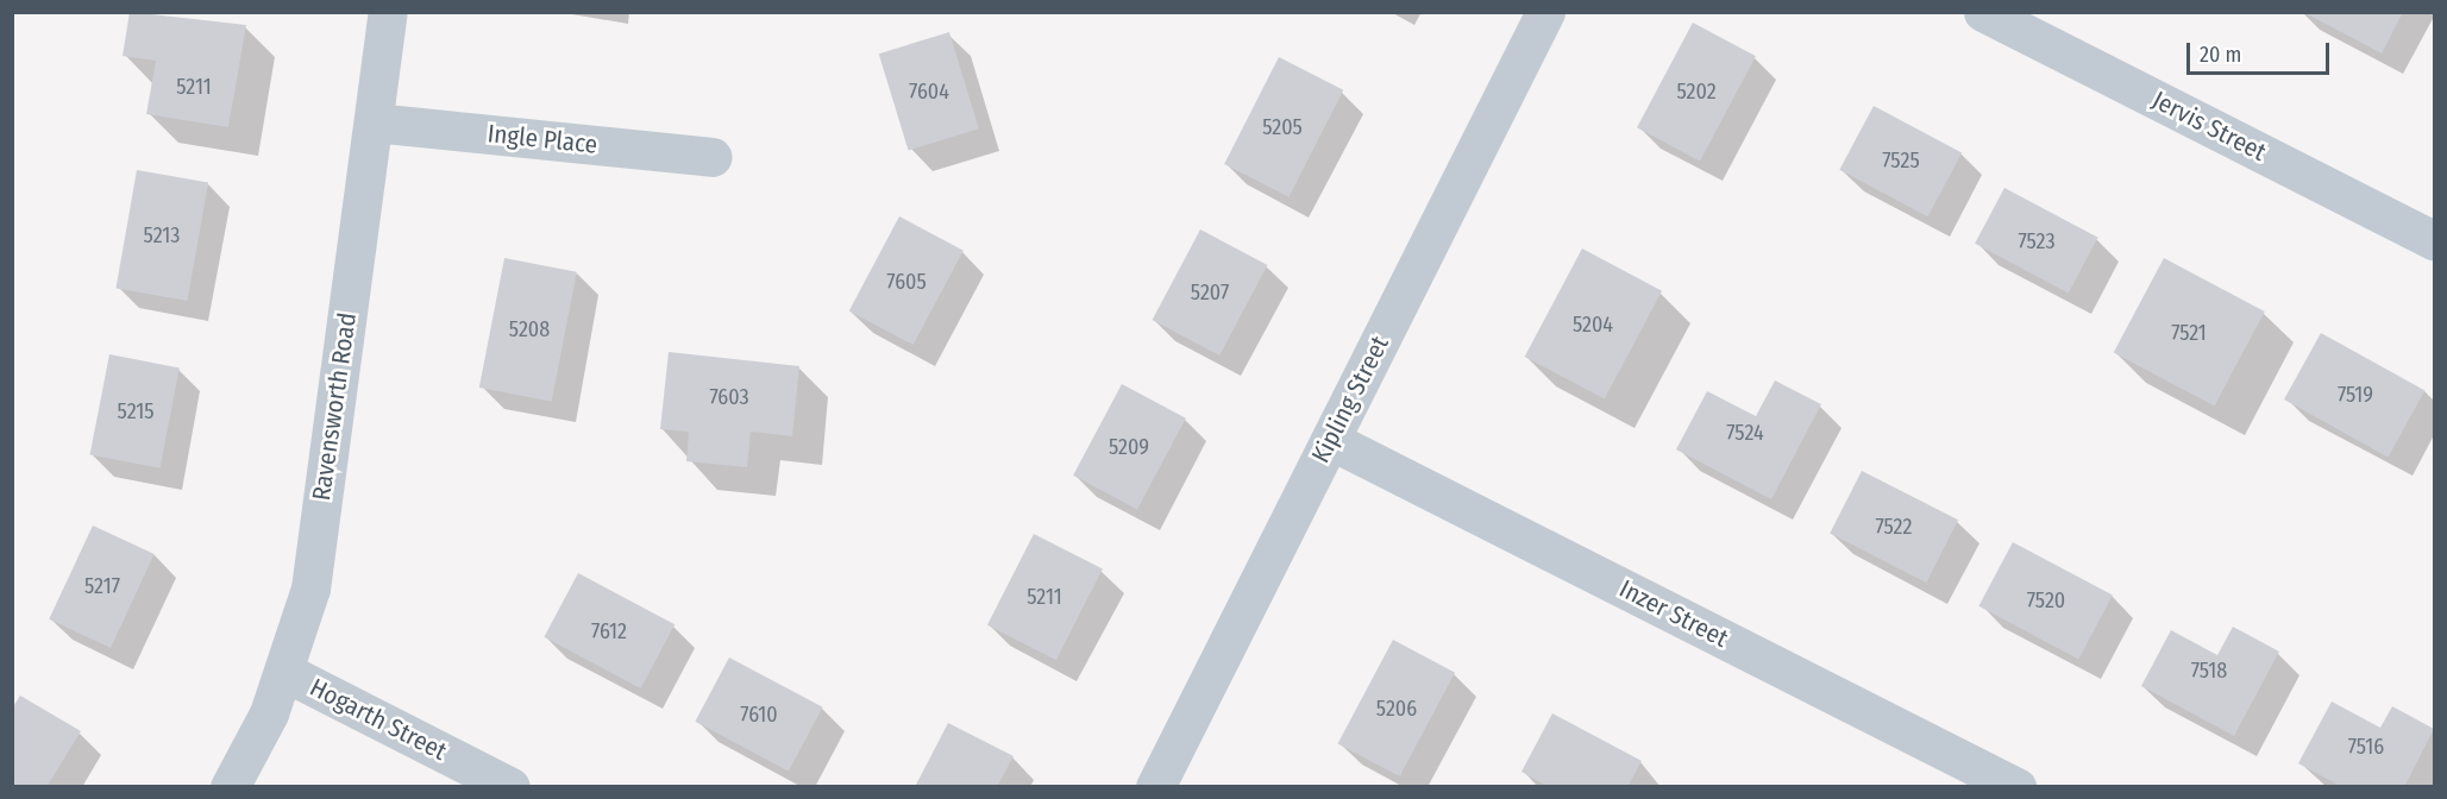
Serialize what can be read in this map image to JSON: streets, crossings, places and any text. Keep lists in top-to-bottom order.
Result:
{
  "streets": {
    "street": [
      "Jervis Street",
      "Ingle Place",
      "Kipling Street",
      "Ravensworth Road",
      "Inzer Street",
      "Hogarth Street"
    ]
  },
  "crossings": [
    ["Ingle Place", "Ravensworth Road"],
    ["Kipling Street", "Inzer Street"],
    ["Ravensworth Road", "Hogarth Street"]
  ],
  "house_numbers": [
    "5211",
    "7604",
    "5202",
    "5205",
    "7525",
    "5213",
    "7523",
    "7605",
    "5207",
    "5204",
    "5208",
    "7521",
    "7519",
    "7603",
    "5215",
    "7524",
    "5209",
    "7522",
    "5217",
    "5211",
    "7520",
    "7612",
    "7518",
    "5206",
    "7610",
    "7516"
  ],
  "scale_bar": "20 m"
}
